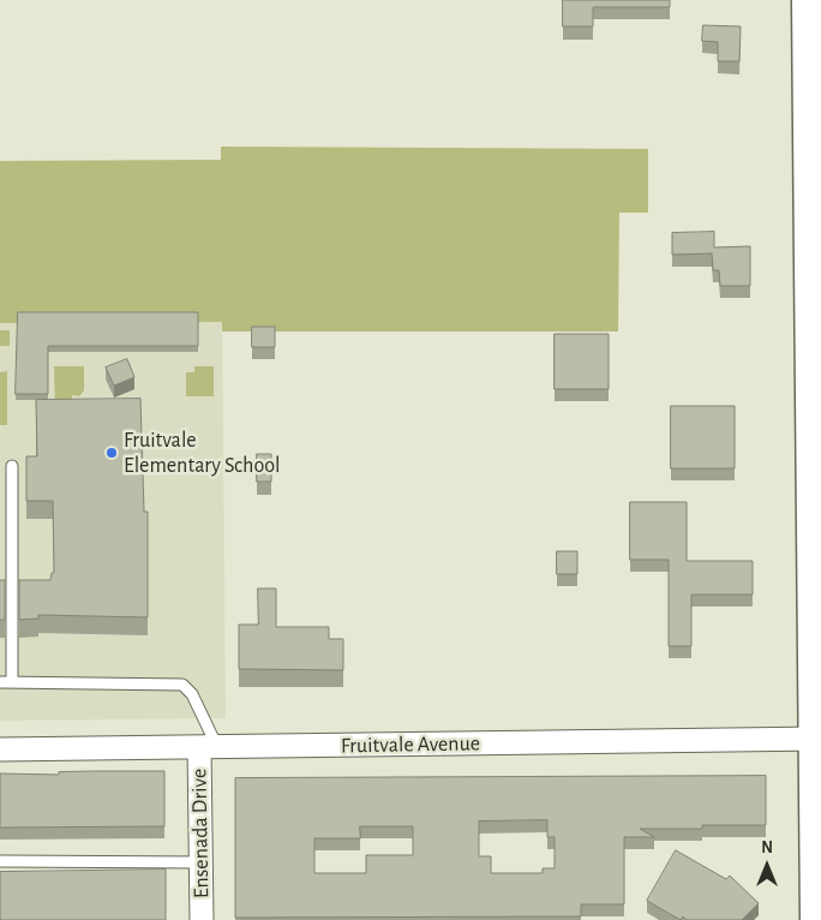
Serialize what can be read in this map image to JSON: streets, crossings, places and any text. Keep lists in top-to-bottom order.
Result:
{
  "streets": {
    "street": ["Fruitvale Avenue", "Ensenada Drive"]
  },
  "crossings": [
    ["Fruitvale Avenue", "Ensenada Drive"]
  ],
  "places": ["Fruitvale Elementary School"],
  "north": "top"
}
